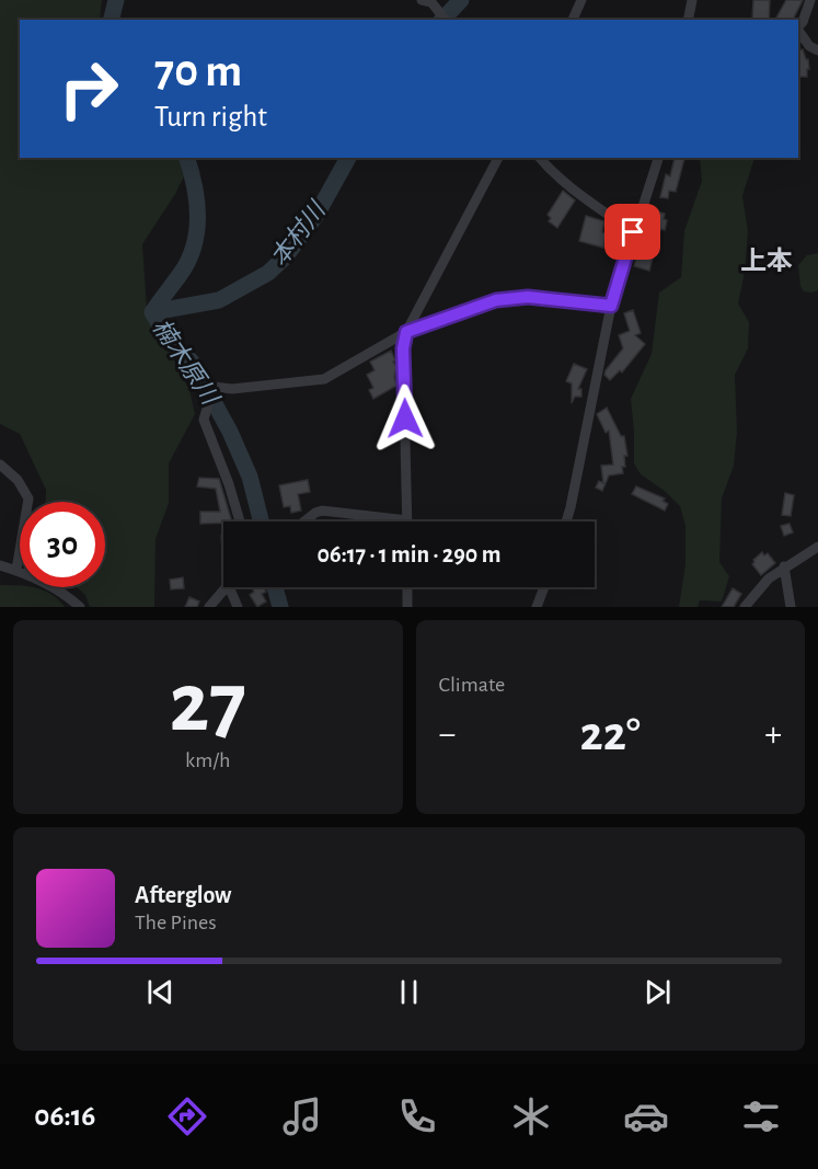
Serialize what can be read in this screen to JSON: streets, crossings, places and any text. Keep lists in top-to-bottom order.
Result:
{
  "districts": ["上本"],
  "water": ["本村川", "楠木原川"],
  "page": {
    "turn": ["70 m", "Turn right"],
    "limit": "30",
    "trip": "06:17 · 1 min · 290 m",
    "tile": [
      ["27", "km/h"],
      "Climate"
    ],
    "heat": ["−", "22°", "+"],
    "song": ["Afterglow", "The Pines"],
    "tabs": "06:16"
  }
}
